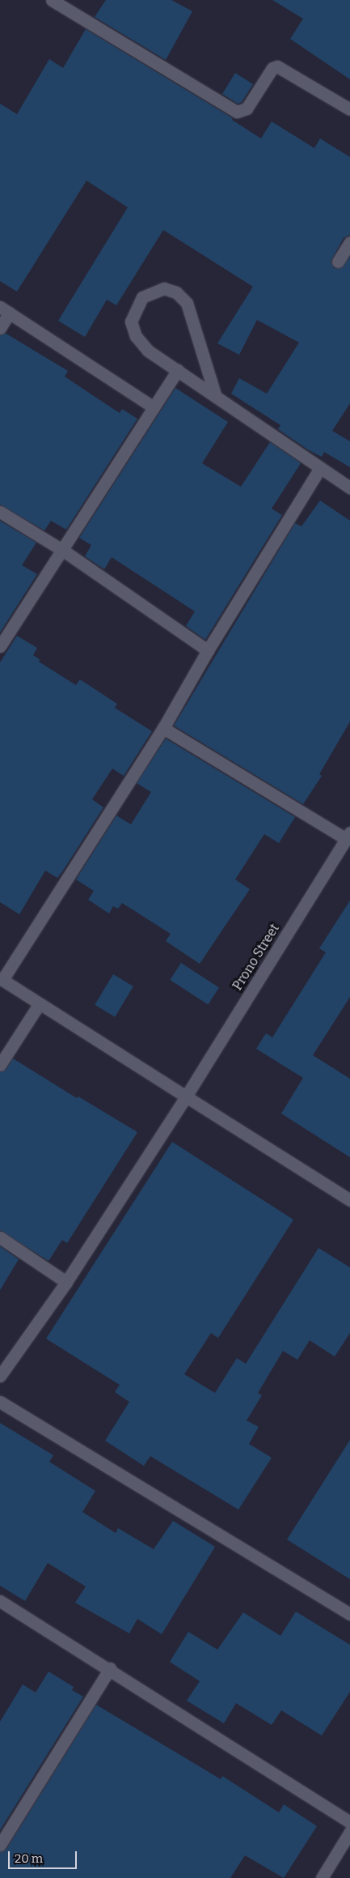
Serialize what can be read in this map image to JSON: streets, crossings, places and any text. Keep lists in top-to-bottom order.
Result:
{
  "streets": {
    "street": ["Prono Street"]
  },
  "scale_bar": "20 m"
}
